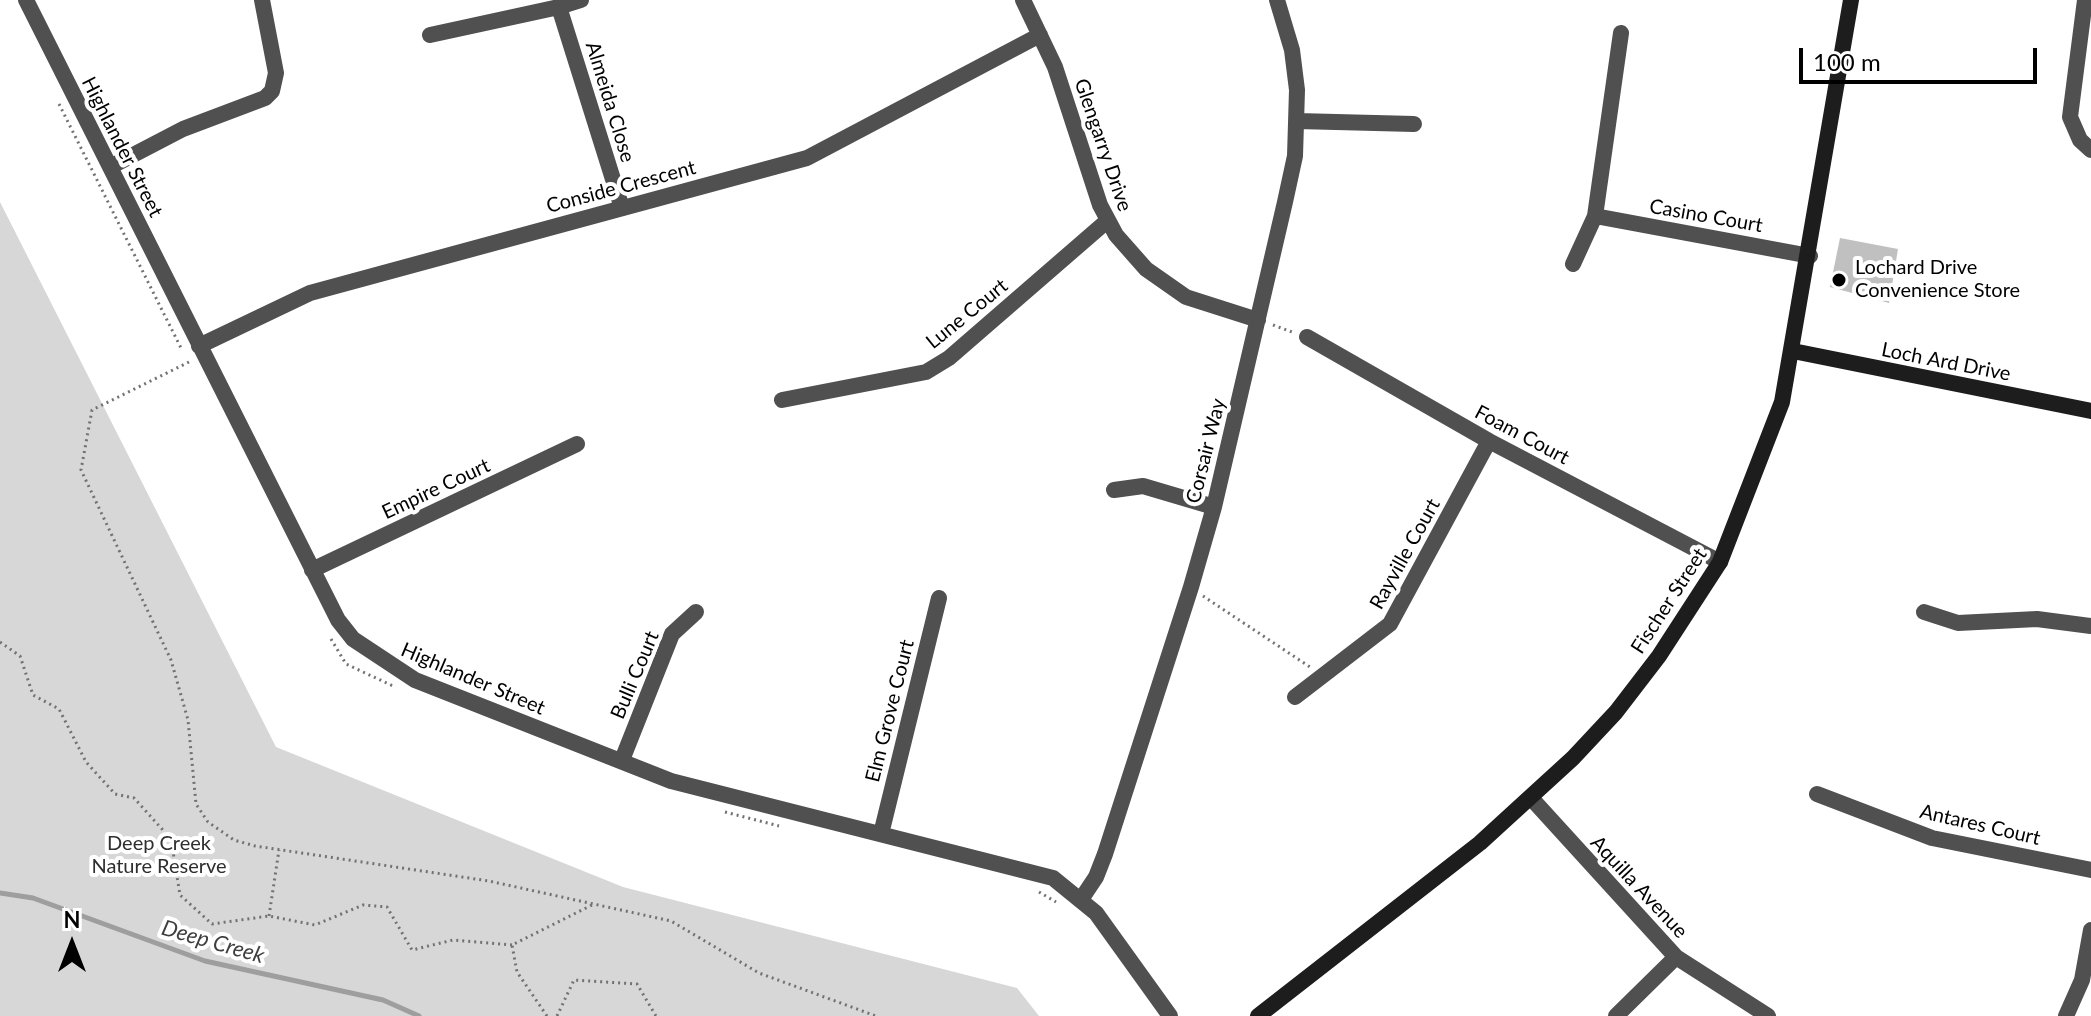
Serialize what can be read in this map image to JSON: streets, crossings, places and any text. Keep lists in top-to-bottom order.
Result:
{
  "streets": {
    "street": [
      "Almeida Close",
      "Glengarry Drive",
      "Highlander Street",
      "Conside Crescent",
      "Casino Court",
      "Lune Court",
      "Loch Ard Drive",
      "Foam Court",
      "Corsair Way",
      "Empire Court",
      "Rayville Court",
      "Fischer Street",
      "Bulli Court",
      "Elm Grove Court",
      "Antares Court",
      "Aquilla Avenue"
    ]
  },
  "crossings": [
    ["Almeida Close", "Conside Crescent"],
    ["Glengarry Drive", "Conside Crescent"],
    ["Glengarry Drive", "Lune Court"],
    ["Glengarry Drive", "Corsair Way"],
    ["Highlander Street", "Conside Crescent"],
    ["Highlander Street", "Corsair Way"],
    ["Highlander Street", "Empire Court"],
    ["Highlander Street", "Bulli Court"],
    ["Highlander Street", "Elm Grove Court"],
    ["Casino Court", "Fischer Street"],
    ["Loch Ard Drive", "Fischer Street"],
    ["Foam Court", "Rayville Court"],
    ["Foam Court", "Fischer Street"],
    ["Fischer Street", "Aquilla Avenue"]
  ],
  "water": ["Deep Creek"],
  "parks": ["Deep Creek Nature Reserve"],
  "places": ["Lochard Drive Convenience Store"],
  "scale_bar": "100 m",
  "north": "top"
}
